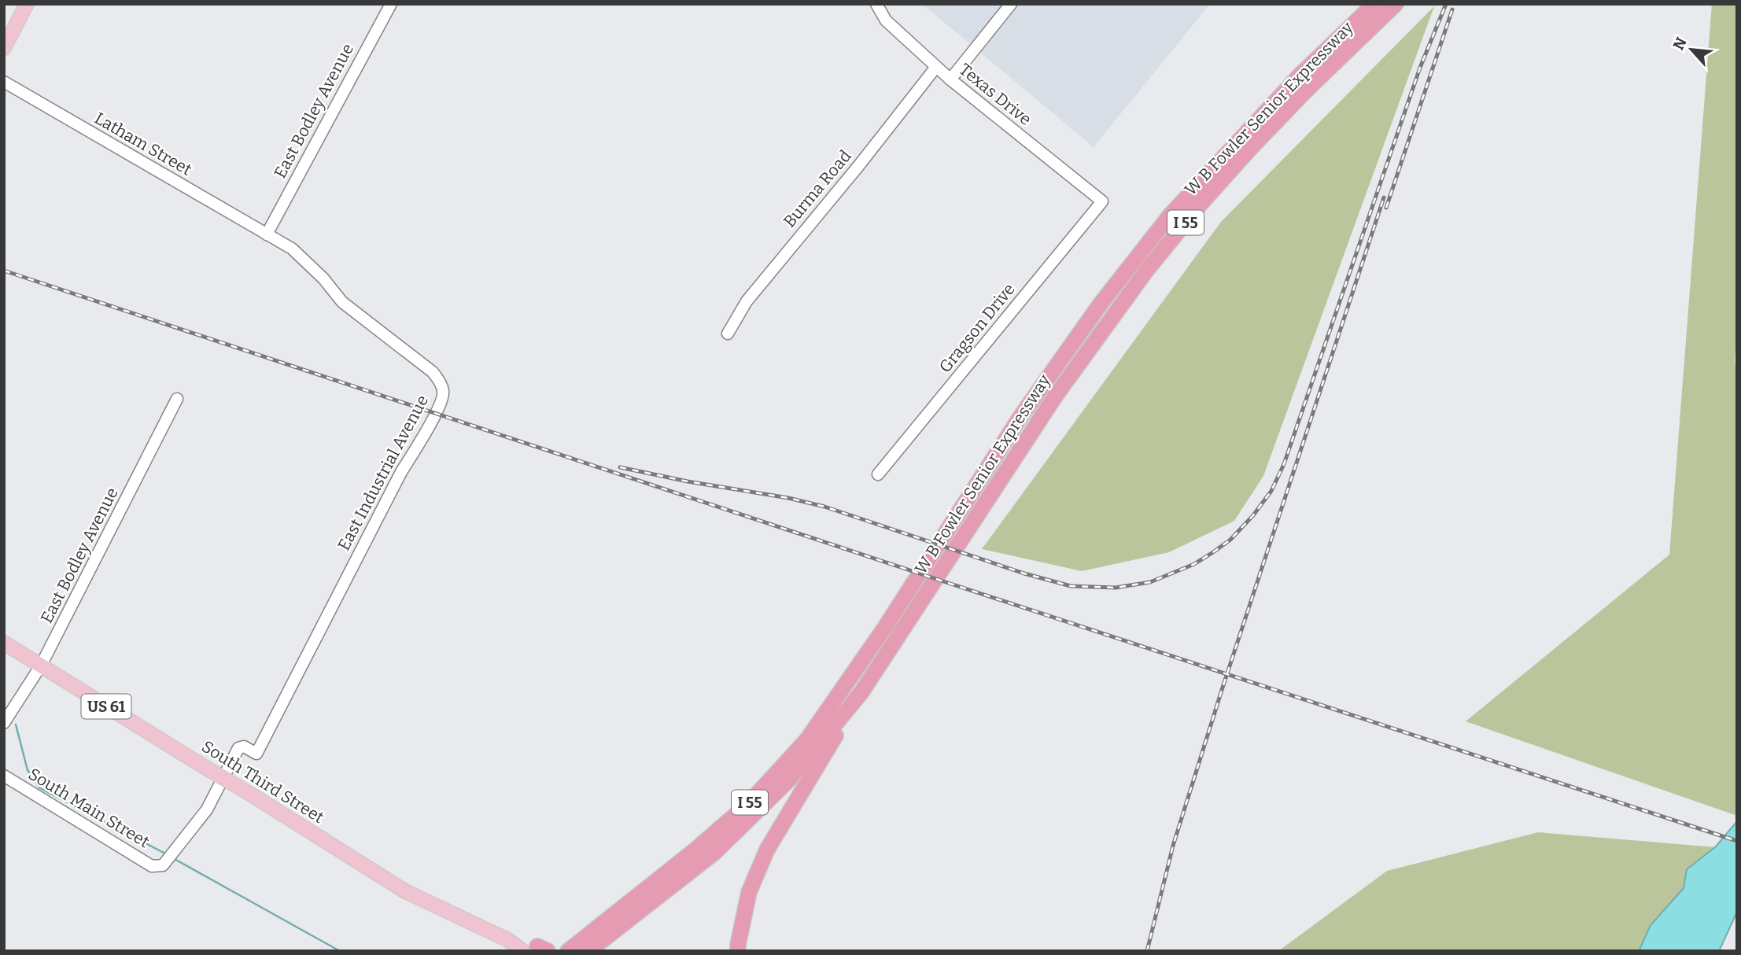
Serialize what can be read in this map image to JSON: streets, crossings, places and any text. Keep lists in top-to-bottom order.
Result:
{
  "streets": {
    "highway": ["W B Fowler Senior Expressway", "I 55"],
    "main road": ["US 61", "South Third Street"],
    "street": [
      "Texas Drive",
      "East Bodley Avenue",
      "Latham Street",
      "Burma Road",
      "Gragson Drive",
      "East Industrial Avenue",
      "South Main Street"
    ]
  },
  "crossings": [
    ["Texas Drive", "Burma Road"],
    ["Texas Drive", "Gragson Drive"],
    ["East Bodley Avenue", "Latham Street"],
    ["East Bodley Avenue", "East Industrial Avenue"],
    ["East Bodley Avenue", "South Third Street"],
    ["Latham Street", "East Industrial Avenue"],
    ["East Industrial Avenue", "South Main Street"]
  ],
  "north": "top left"
}
